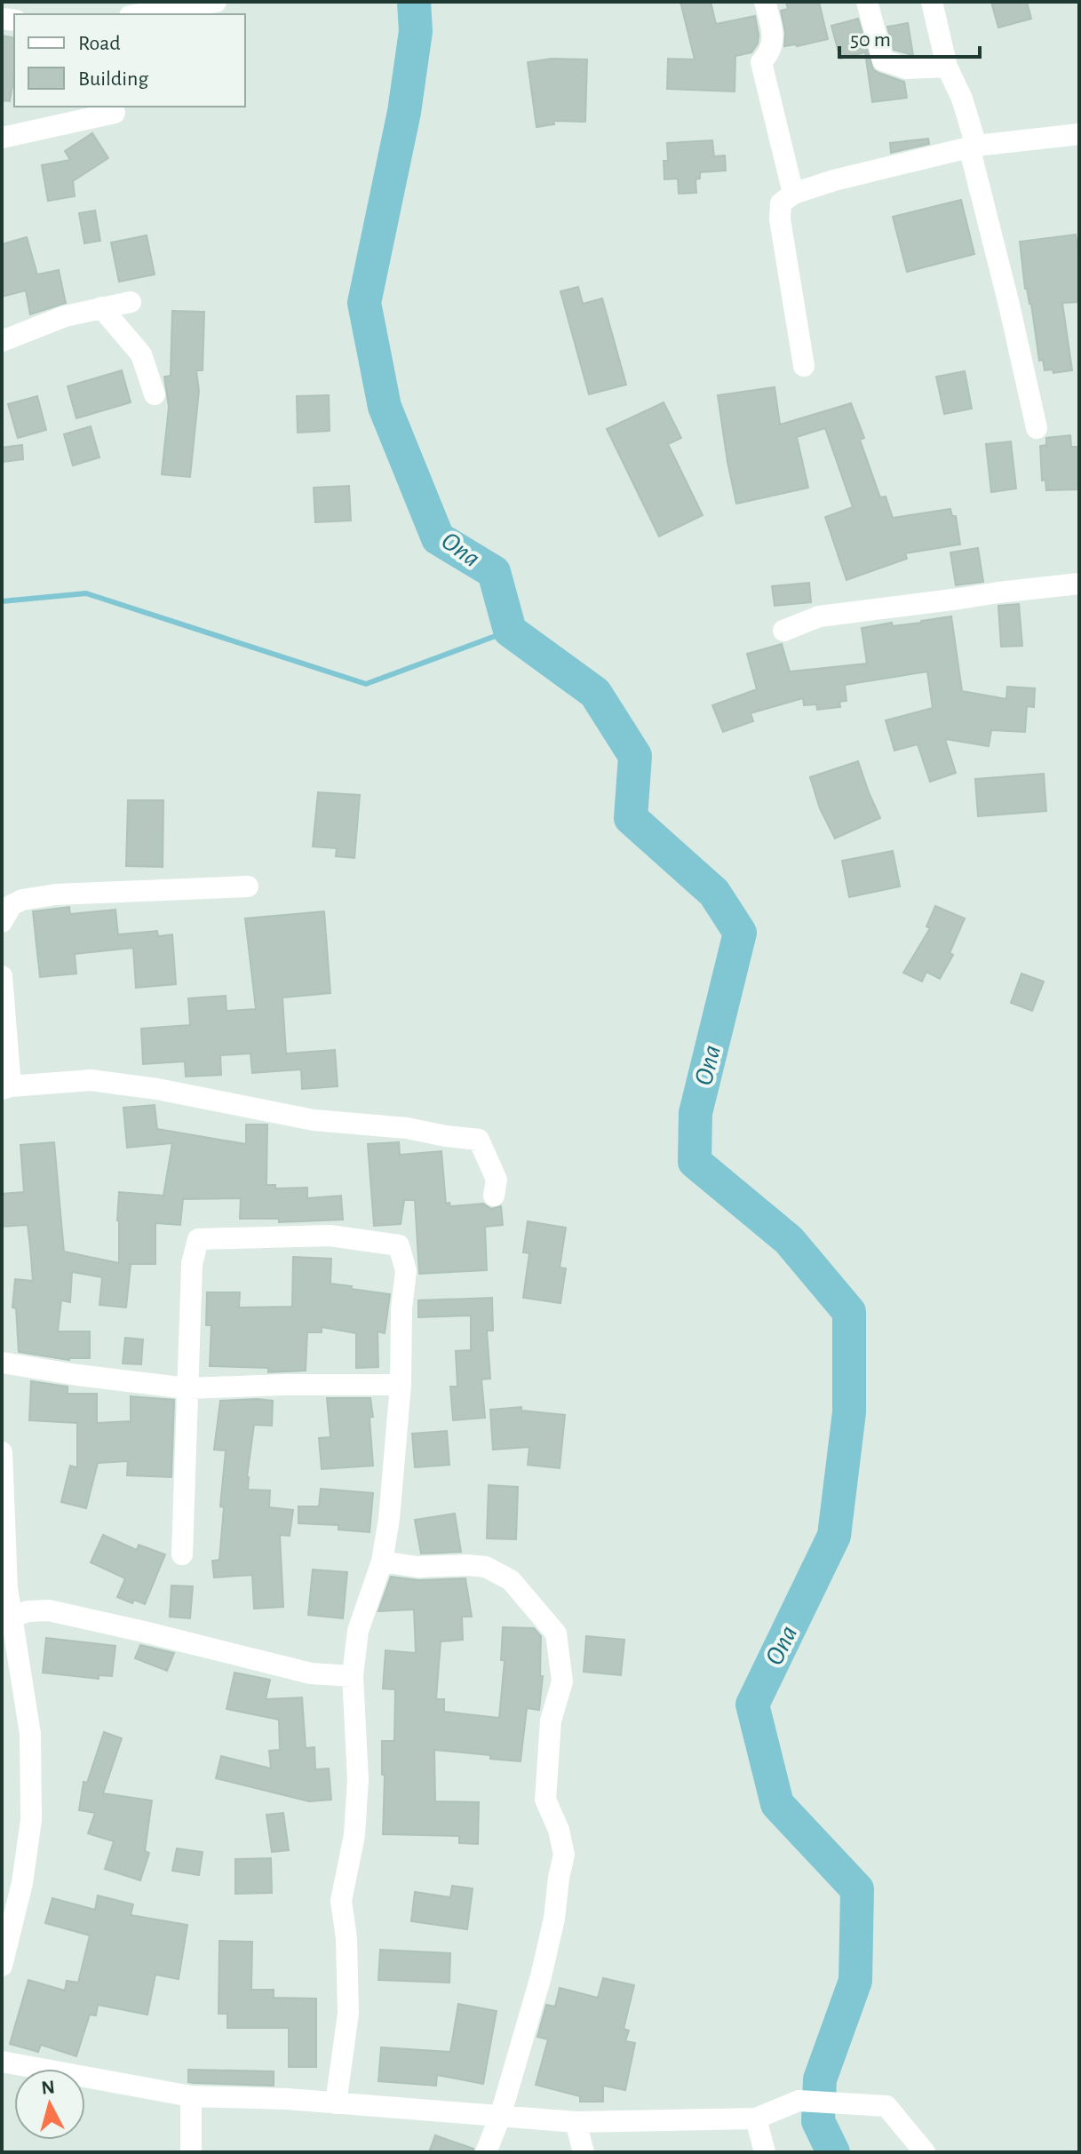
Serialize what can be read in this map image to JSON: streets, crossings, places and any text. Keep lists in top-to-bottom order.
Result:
{
  "water": ["Ona"],
  "legend": ["Road", "Building"],
  "scale_bar": "50 m",
  "north": "top"
}
